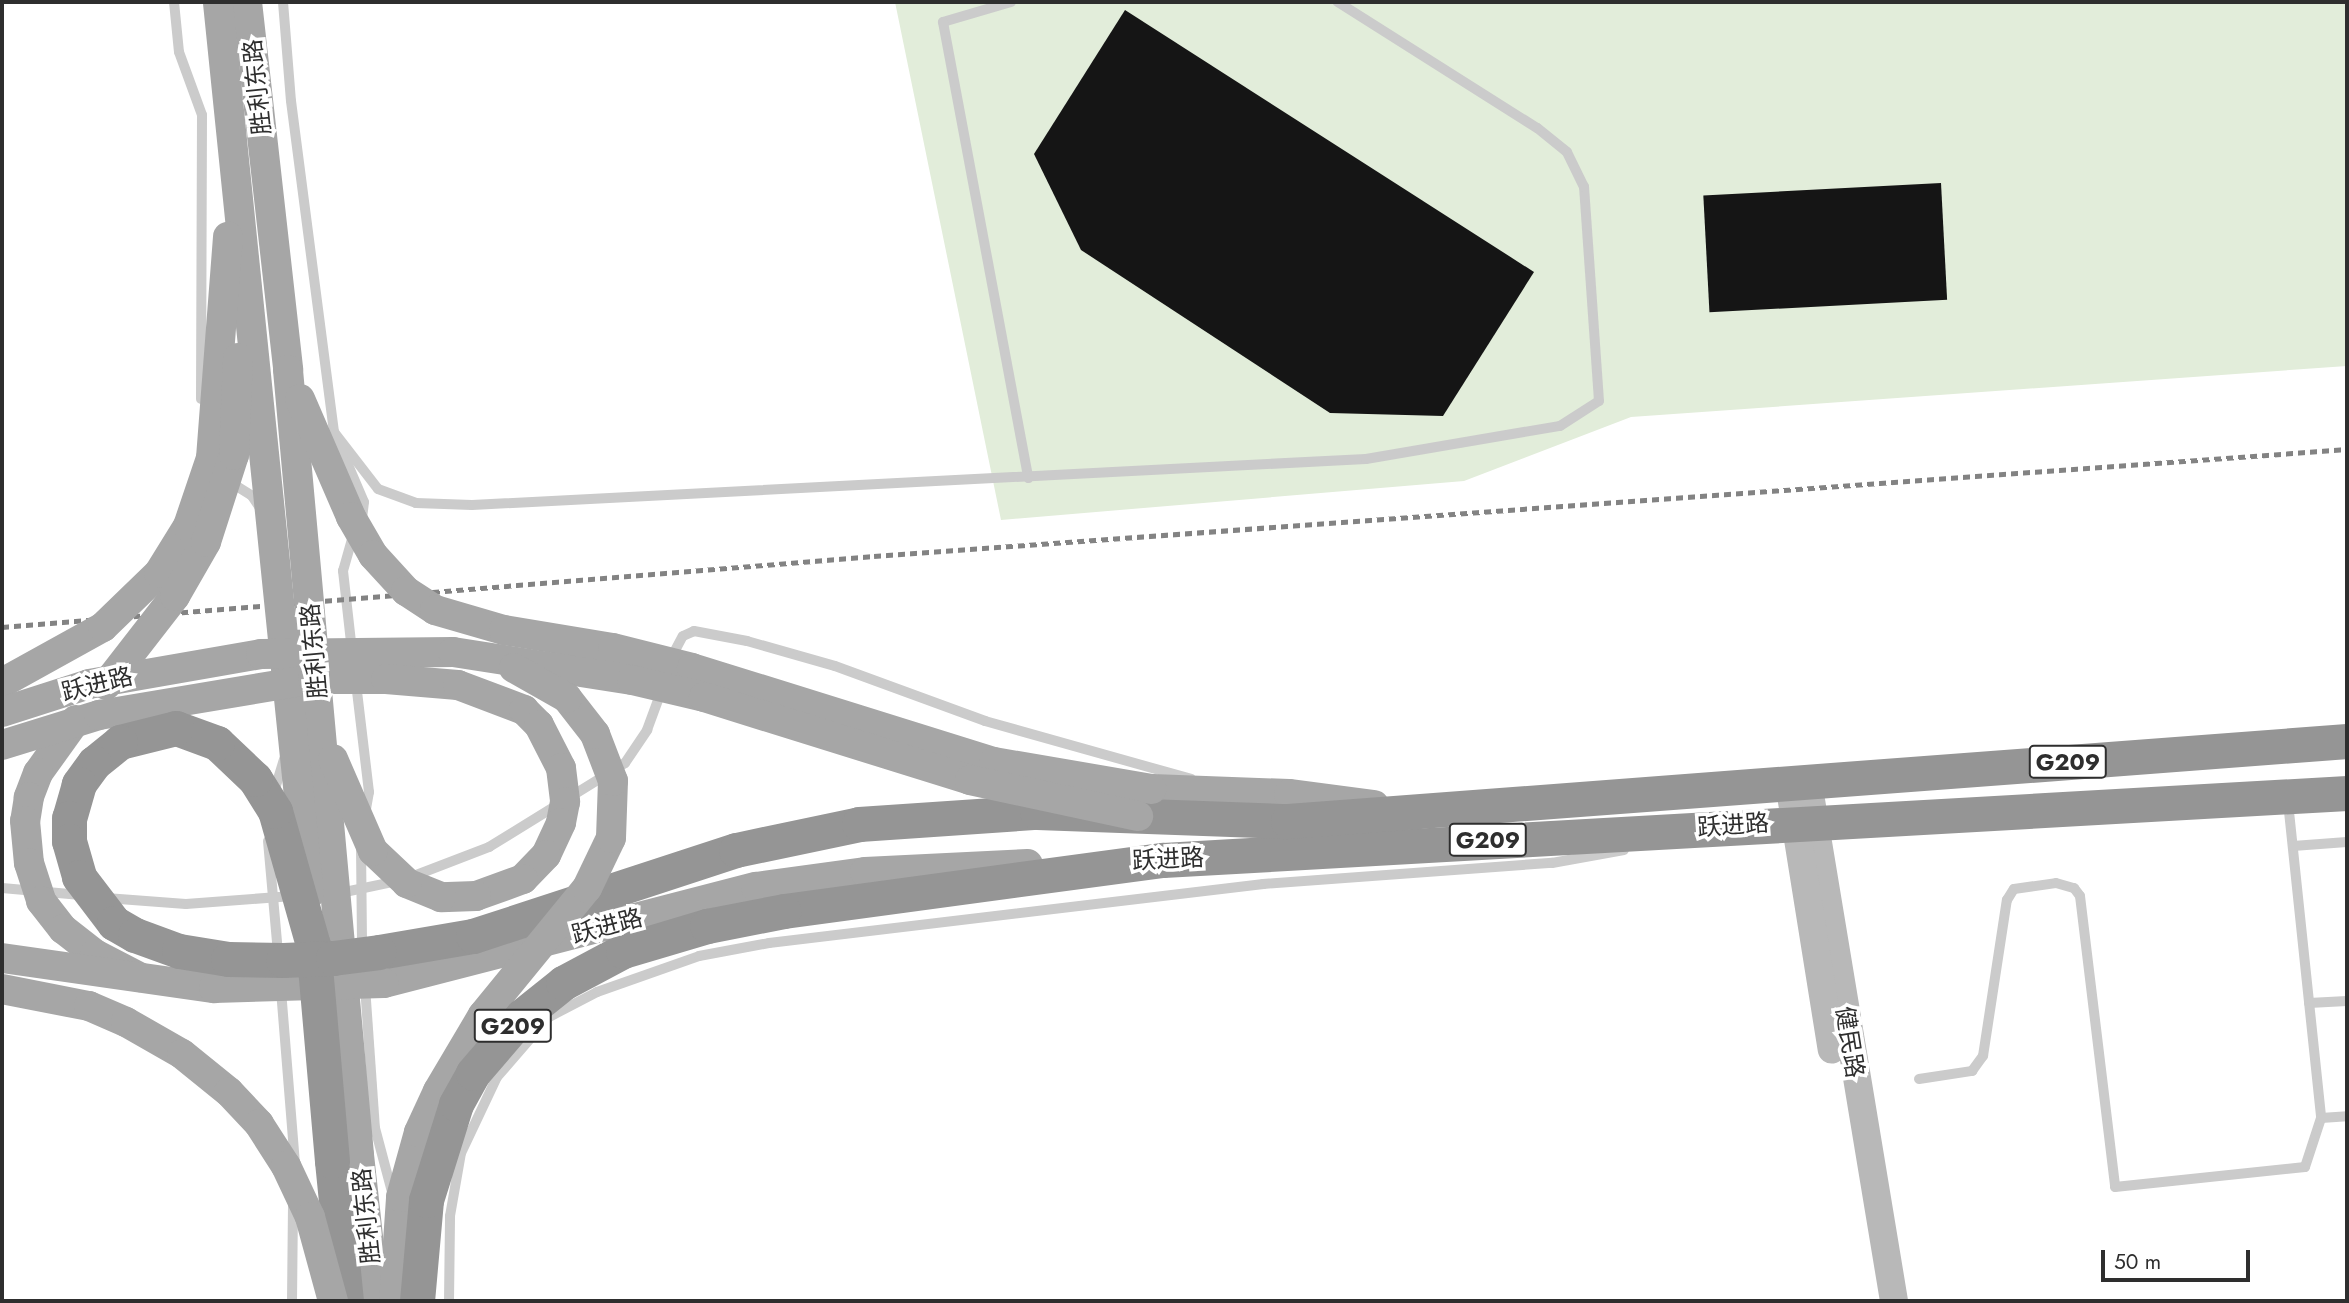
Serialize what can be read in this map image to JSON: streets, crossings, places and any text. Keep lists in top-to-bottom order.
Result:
{
  "streets": {
    "highway": ["胜利东路", "跃进路", "G209"],
    "main road": ["健民路"]
  },
  "crossings": [
    ["胜利东路", "G209"],
    ["跃进路", "G209"],
    ["跃进路", "健民路"]
  ],
  "scale_bar": "50 m"
}
